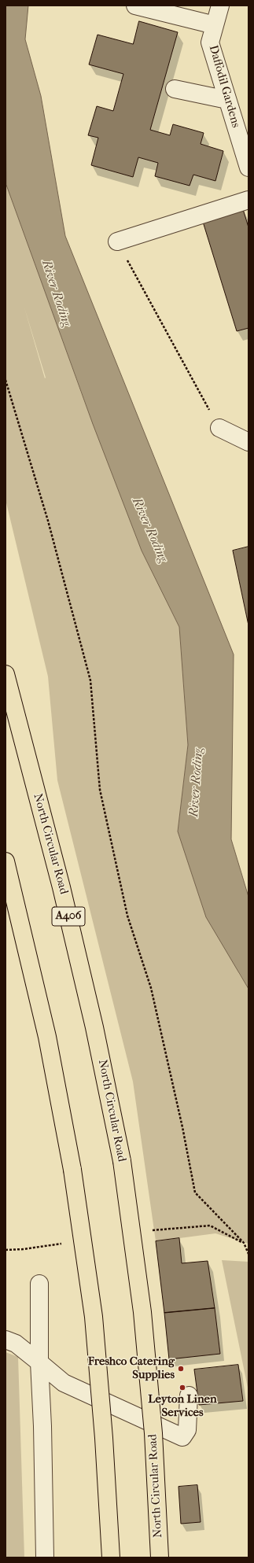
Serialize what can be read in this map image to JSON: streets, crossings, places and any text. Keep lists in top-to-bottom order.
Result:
{
  "streets": {
    "highway": ["North Circular Road", "A406"],
    "street": ["Daffodil Gardens"]
  },
  "water": ["River Roding"],
  "places": ["Freshco Catering Supplies", "Leyton Linen Services"]
}
